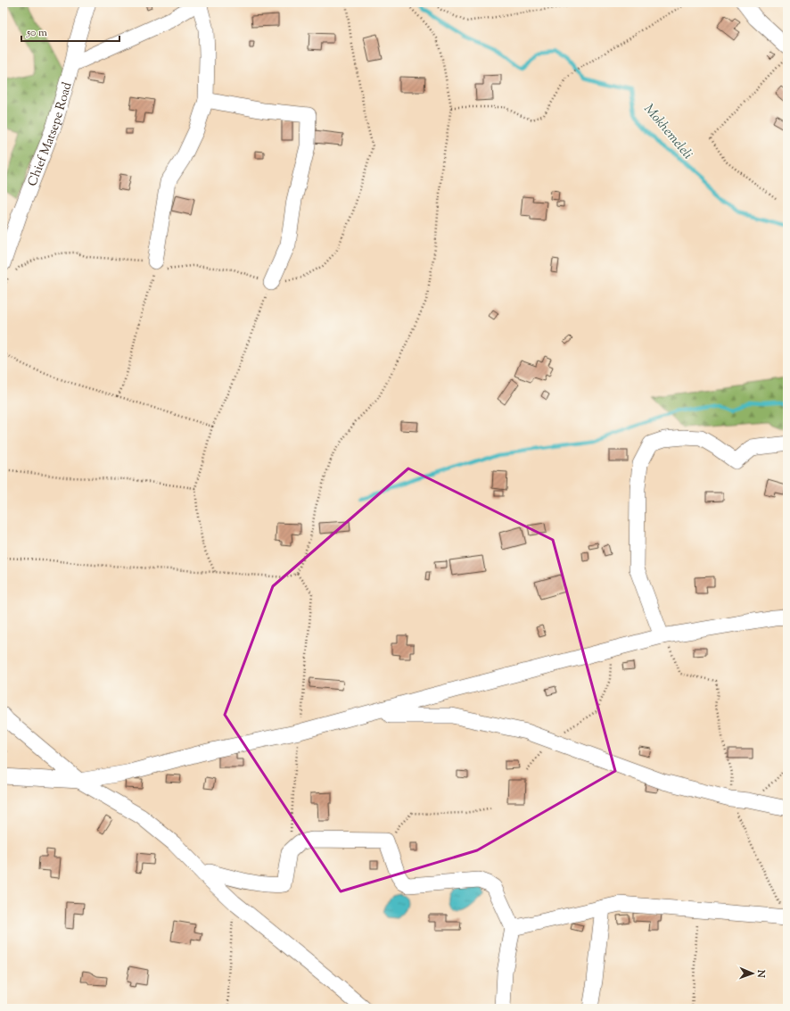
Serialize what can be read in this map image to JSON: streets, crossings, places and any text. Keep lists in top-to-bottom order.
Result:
{
  "streets": {
    "street": ["Chief Matsepe Road"]
  },
  "water": ["Mokhemeleli"],
  "scale_bar": "50 m",
  "north": "right"
}
